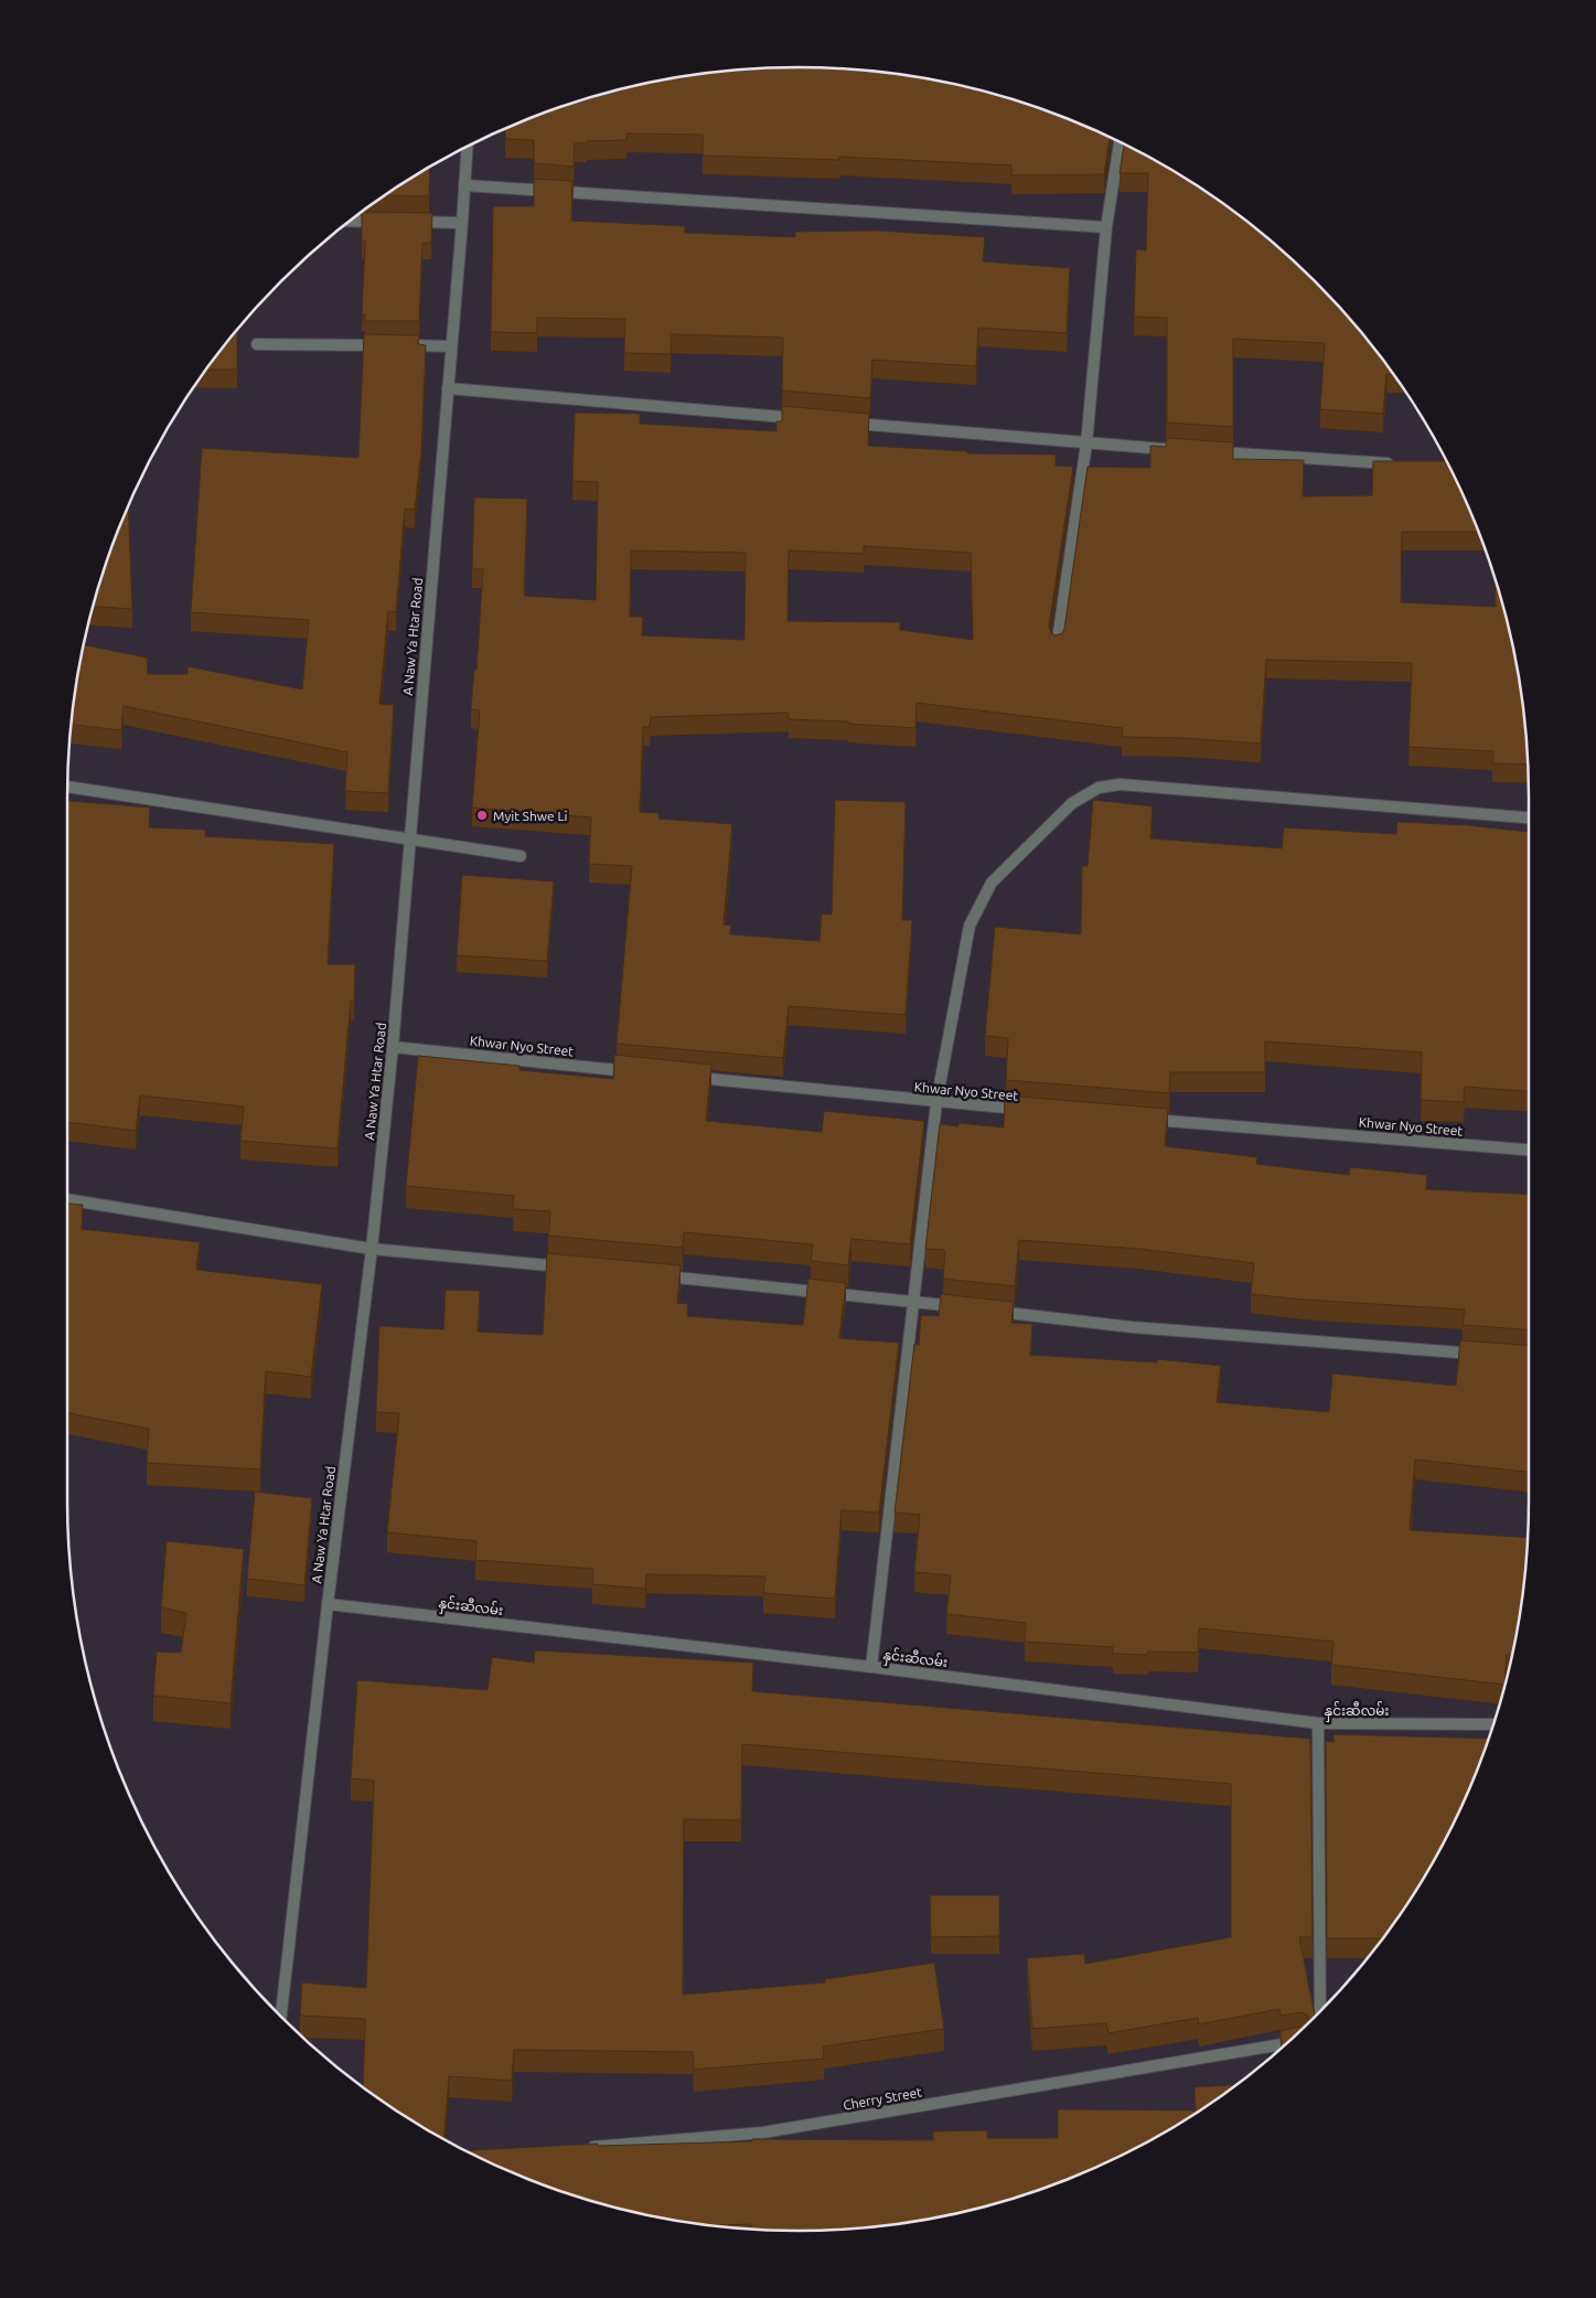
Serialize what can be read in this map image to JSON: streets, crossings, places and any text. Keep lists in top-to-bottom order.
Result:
{
  "streets": {
    "street": [
      "A Naw Ya Htar Road",
      "Khwar Nyo Street",
      "နှင်းဆီလမ်း",
      "Cherry Street"
    ]
  },
  "crossings": [
    ["A Naw Ya Htar Road", "Khwar Nyo Street"],
    ["A Naw Ya Htar Road", "နှင်းဆီလမ်း"]
  ],
  "places": ["Myit Shwe Li"]
}
